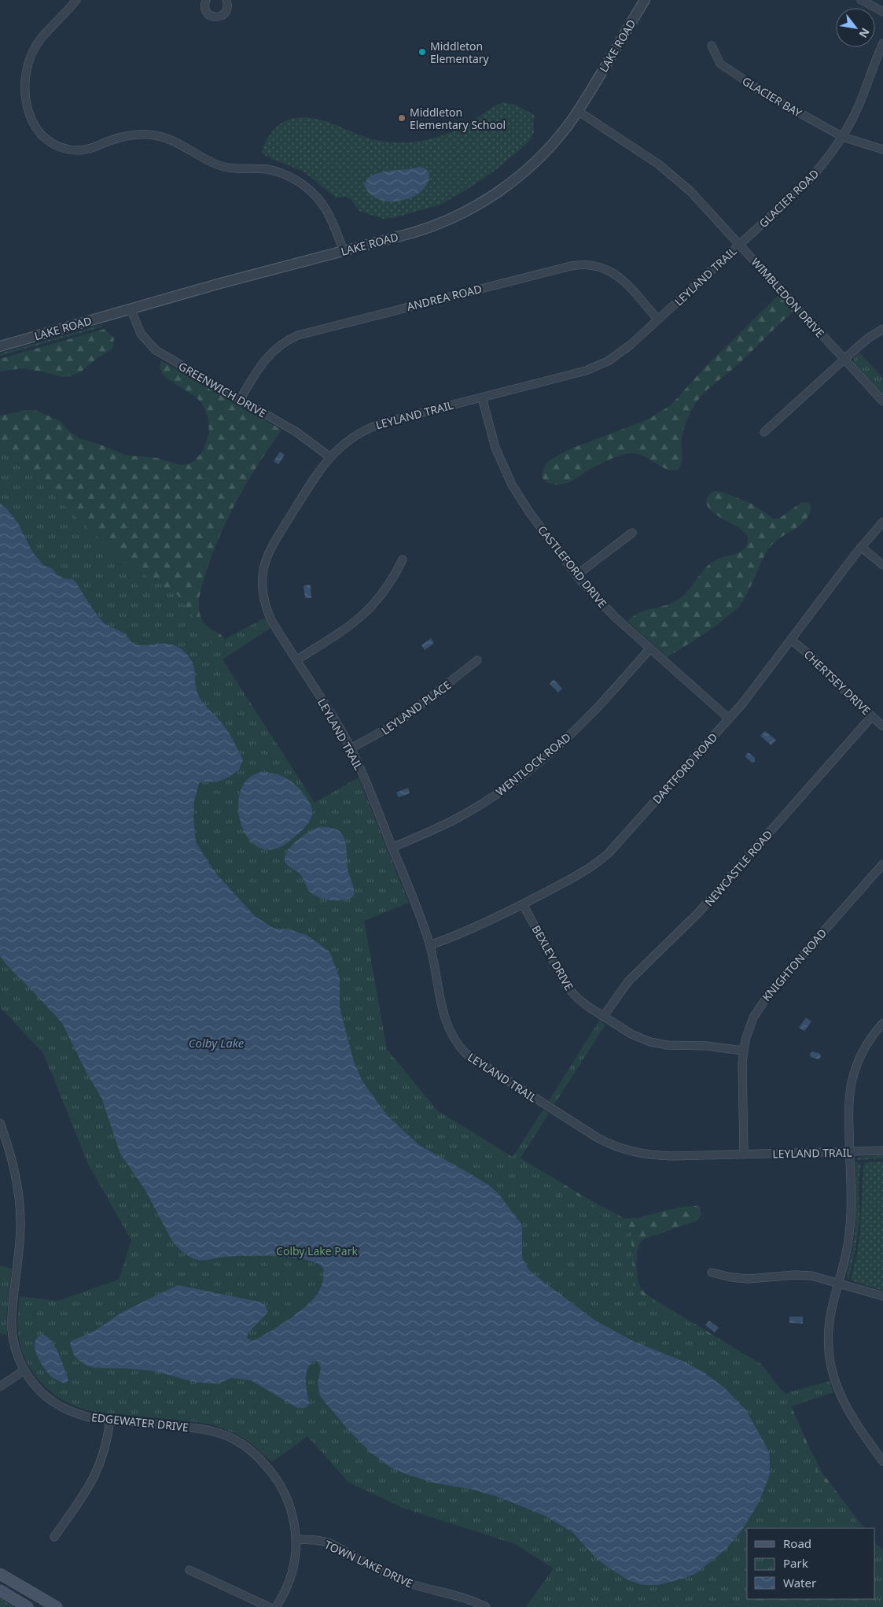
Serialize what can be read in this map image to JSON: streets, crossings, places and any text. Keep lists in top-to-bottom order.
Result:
{
  "streets": {
    "street": [
      "LAKE ROAD",
      "GLACIER BAY",
      "GLACIER ROAD",
      "LEYLAND TRAIL",
      "ANDREA ROAD",
      "WIMBLEDON DRIVE",
      "GREENWICH DRIVE",
      "CASTLEFORD DRIVE",
      "CHERTSEY DRIVE",
      "LEYLAND PLACE",
      "WENTLOCK ROAD",
      "DARTFORD ROAD",
      "NEWCASTLE ROAD",
      "BEXLEY DRIVE",
      "KNIGHTON ROAD",
      "EDGEWATER DRIVE",
      "TOWN LAKE DRIVE"
    ]
  },
  "crossings": [
    ["LAKE ROAD", "WIMBLEDON DRIVE"],
    ["LAKE ROAD", "GREENWICH DRIVE"],
    ["GLACIER BAY", "GLACIER ROAD"],
    ["GLACIER ROAD", "LEYLAND TRAIL"],
    ["GLACIER ROAD", "WIMBLEDON DRIVE"],
    ["LEYLAND TRAIL", "ANDREA ROAD"],
    ["LEYLAND TRAIL", "WIMBLEDON DRIVE"],
    ["LEYLAND TRAIL", "GREENWICH DRIVE"],
    ["LEYLAND TRAIL", "CASTLEFORD DRIVE"],
    ["LEYLAND TRAIL", "LEYLAND PLACE"],
    ["LEYLAND TRAIL", "WENTLOCK ROAD"],
    ["LEYLAND TRAIL", "DARTFORD ROAD"],
    ["LEYLAND TRAIL", "KNIGHTON ROAD"],
    ["ANDREA ROAD", "GREENWICH DRIVE"],
    ["CASTLEFORD DRIVE", "WENTLOCK ROAD"],
    ["CASTLEFORD DRIVE", "DARTFORD ROAD"],
    ["CHERTSEY DRIVE", "DARTFORD ROAD"],
    ["CHERTSEY DRIVE", "NEWCASTLE ROAD"],
    ["DARTFORD ROAD", "BEXLEY DRIVE"],
    ["NEWCASTLE ROAD", "BEXLEY DRIVE"],
    ["BEXLEY DRIVE", "KNIGHTON ROAD"],
    ["EDGEWATER DRIVE", "TOWN LAKE DRIVE"]
  ],
  "water": ["Colby Lake"],
  "parks": ["Colby Lake Park"],
  "places": ["Middleton Elementary", "Middleton Elementary School"],
  "legend": ["Road", "Park", "Water"],
  "north": "bottom right"
}
